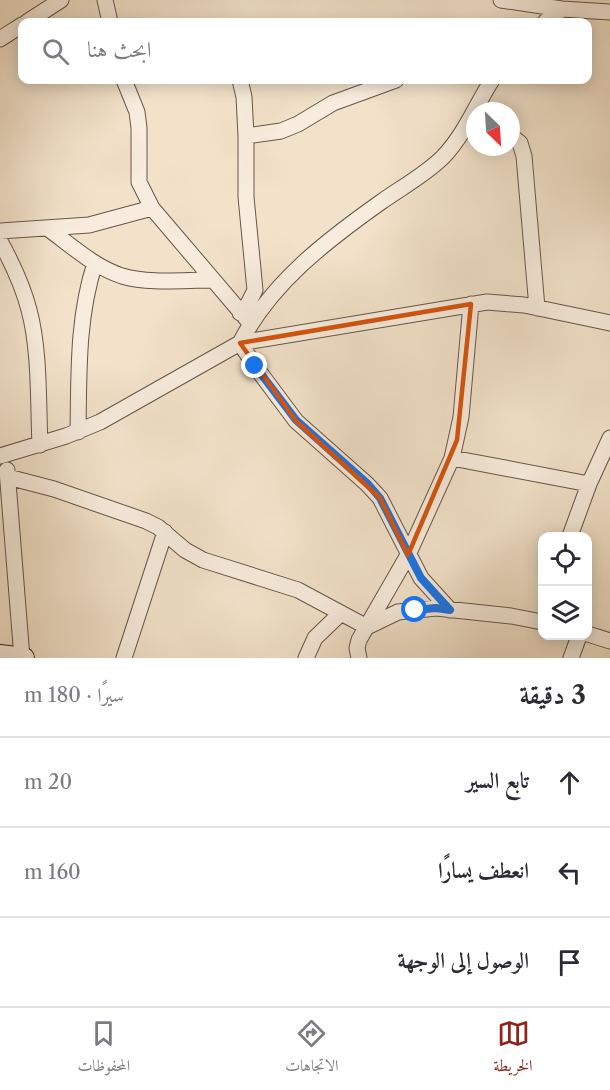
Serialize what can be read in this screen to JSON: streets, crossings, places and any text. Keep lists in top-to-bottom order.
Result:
{
  "north": "bottom right",
  "page": {
    "search": "ابحث هنا",
    "heading": ["3 دقيقة", "سيرًا · 180 m"],
    "list": [
      ["تابع السير", "20 m"],
      ["انعطف يسارًا", "160 m"],
      "الوصول إلى الوجهة"
    ],
    "nav": ["الخريطة", "الاتجاهات", "المحفوظات"]
  }
}
